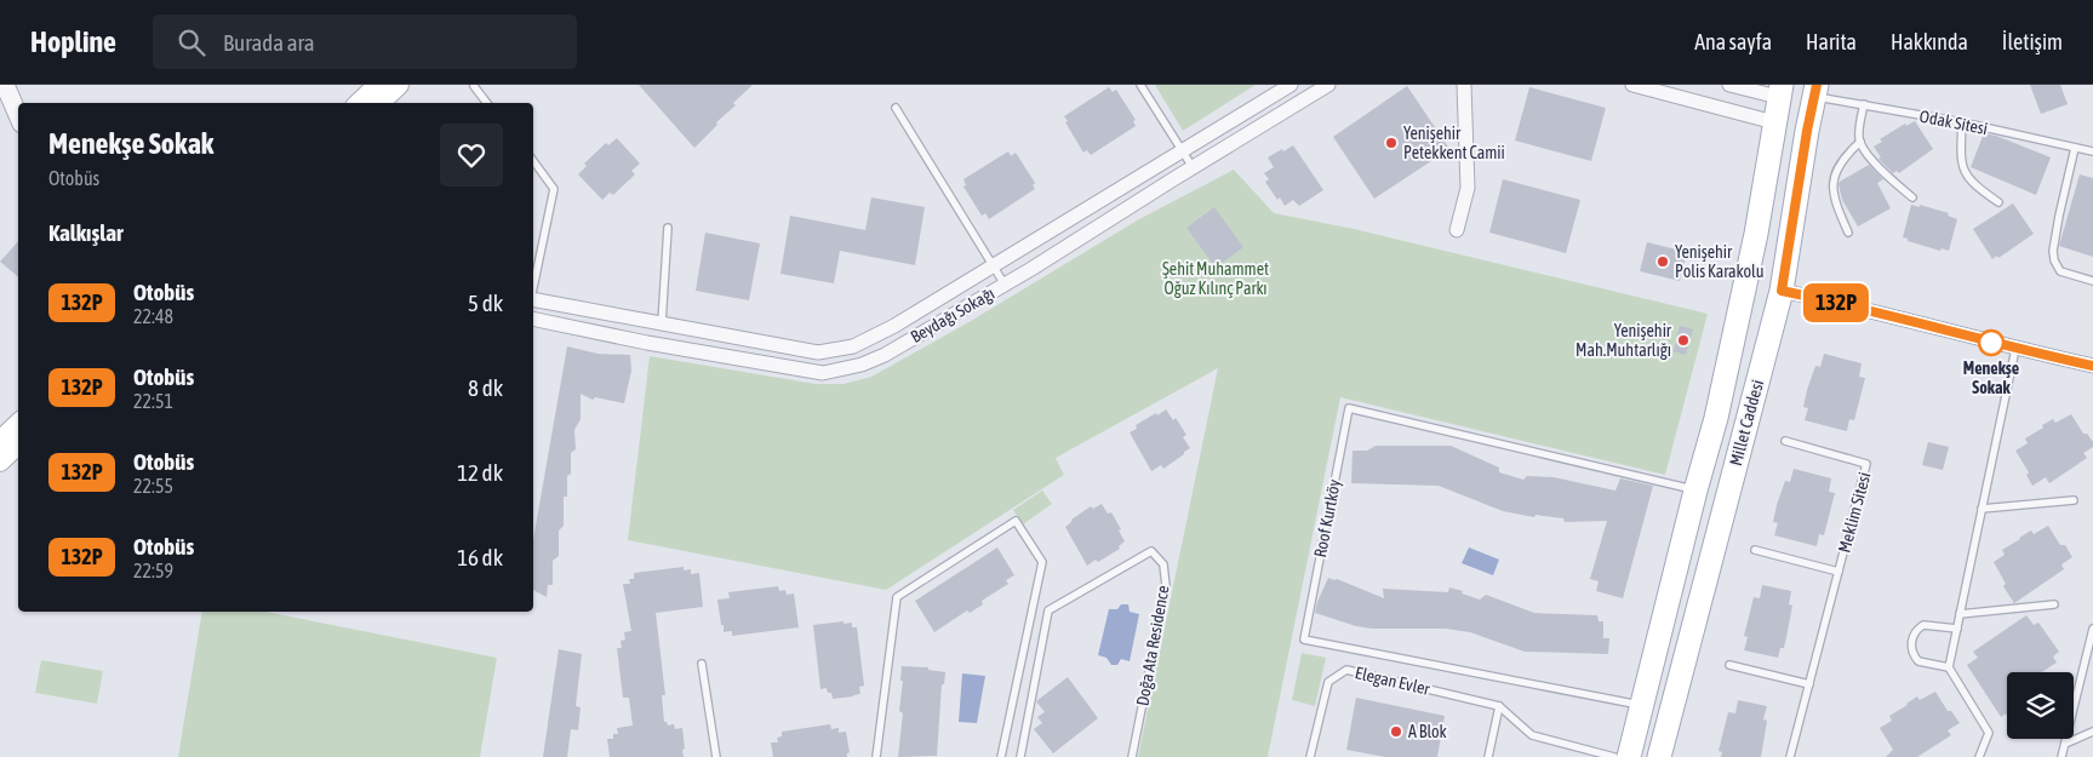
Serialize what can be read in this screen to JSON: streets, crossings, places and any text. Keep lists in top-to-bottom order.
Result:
{
  "streets": {
    "main road": ["Millet Caddesi"],
    "street": ["Beydağı Sokağı"],
    "lane": [
      "Odak Sitesi",
      "Meklim Sitesi",
      "Roof Kurtköy",
      "Doğa Ata Residence",
      "Elegan Evler"
    ]
  },
  "crossings": [
    ["Odak Sitesi", "Millet Caddesi"],
    ["Millet Caddesi", "Roof Kurtköy"]
  ],
  "parks": ["Şehit Muhammet Oğuz Kılınç Parkı"],
  "places": [
    "Yenişehir Petekkent Camii",
    "Yenişehir Polis Karakolu",
    "Yenişehir Mah.Muhtarlığı",
    "Menekşe Sokak",
    "A Blok"
  ],
  "lines": ["bus line 132P"],
  "page": {
    "header": "Hopline",
    "search": "Burada ara",
    "nav": [
      "Ana sayfa",
      "Harita",
      "Hakkında",
      "İletişim"
    ],
    "on_map": "132P",
    "heading": [
      ["Menekşe Sokak", "Otobüs"],
      "Kalkışlar"
    ],
    "list": [
      {
        "mark": "132P",
        "name": "Otobüs",
        "note": "22:48",
        "value": "5 dk"
      },
      {
        "mark": "132P",
        "name": "Otobüs",
        "note": "22:51",
        "value": "8 dk"
      },
      {
        "mark": "132P",
        "name": "Otobüs",
        "note": "22:55",
        "value": "12 dk"
      },
      {
        "mark": "132P",
        "name": "Otobüs",
        "note": "22:59",
        "value": "16 dk"
      }
    ]
  }
}
